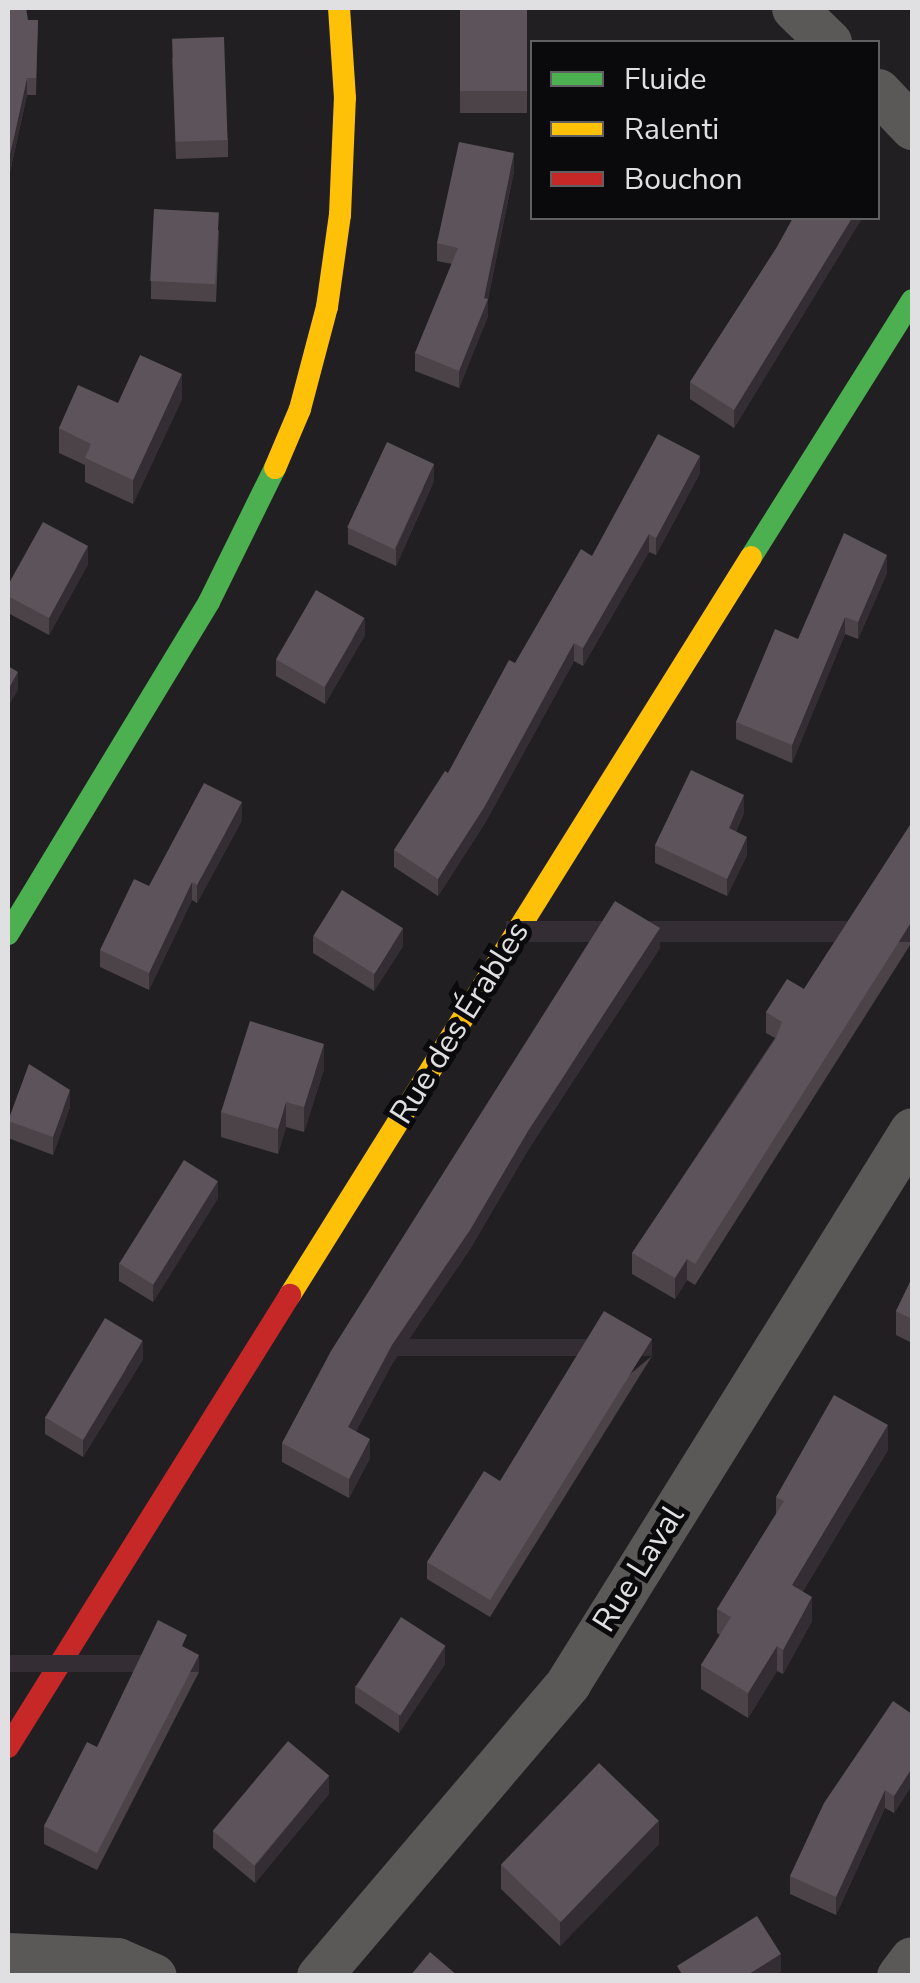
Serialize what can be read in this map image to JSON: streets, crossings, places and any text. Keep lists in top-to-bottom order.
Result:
{
  "streets": {
    "street": ["Rue des Érables", "Rue Laval"]
  },
  "legend": ["Fluide", "Ralenti", "Bouchon"]
}
